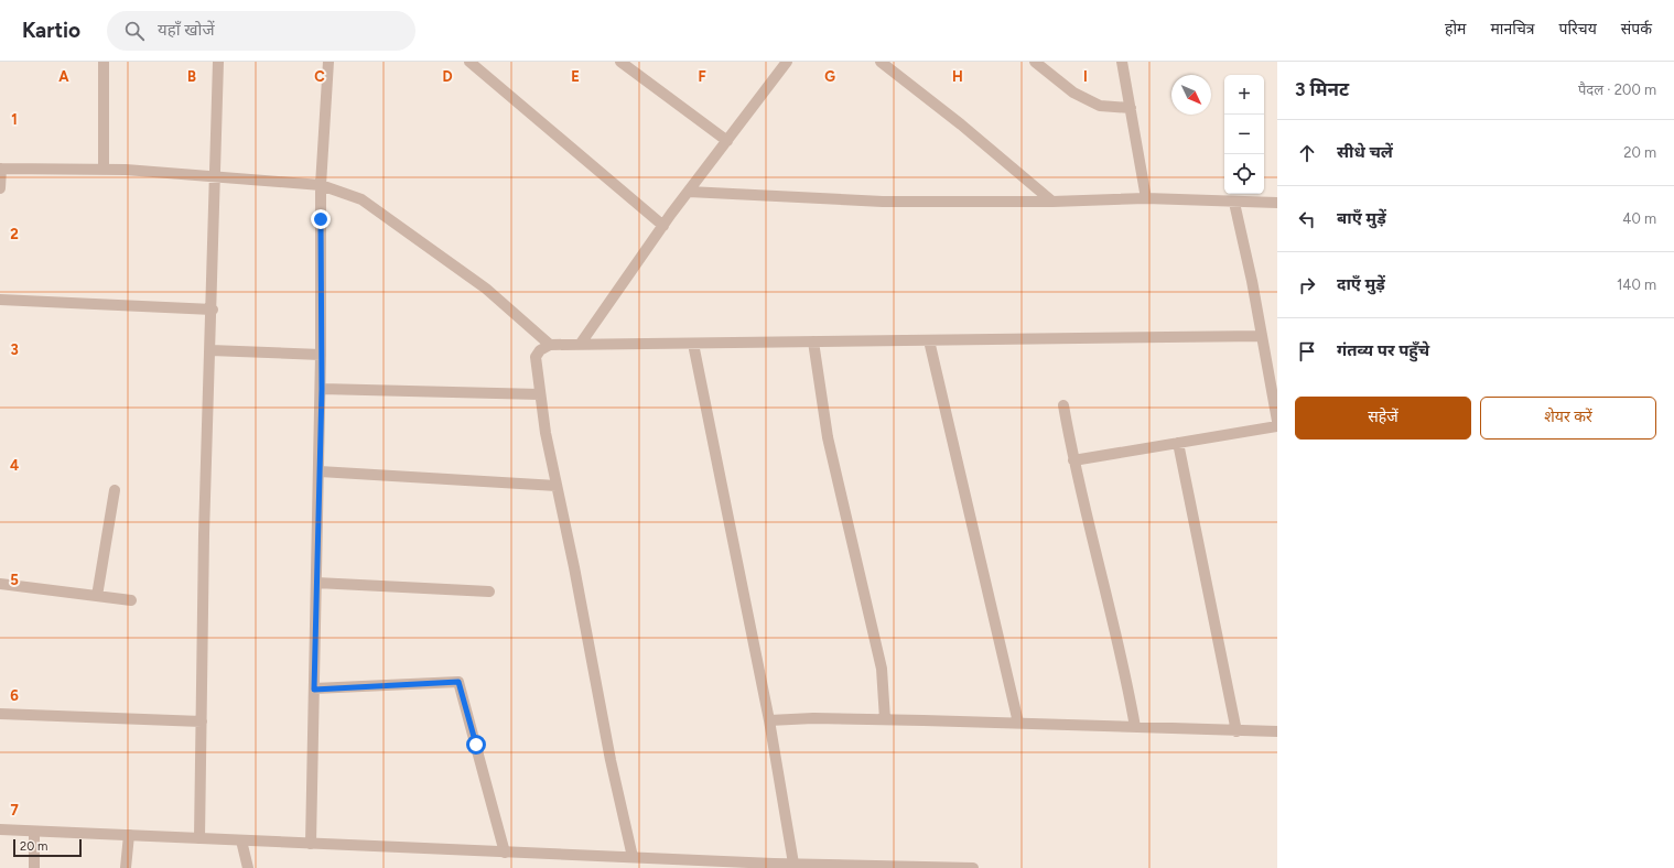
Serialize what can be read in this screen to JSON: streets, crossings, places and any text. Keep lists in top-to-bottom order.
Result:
{
  "scale_bar": "20 m",
  "north": "bottom right",
  "page": {
    "header": "Kartio",
    "search": "यहाँ खोजें",
    "nav": [
      "होम",
      "मानचित्र",
      "परिचय",
      "संपर्क"
    ],
    "heading": ["3 मिनट", "पैदल · 200 m"],
    "map_buttons": ["+", "−"],
    "list": [
      ["सीधे चलें", "20 m"],
      ["बाएँ मुड़ें", "40 m"],
      ["दाएँ मुड़ें", "140 m"],
      "गंतव्य पर पहुँचे"
    ],
    "buttons": ["सहेजें", "शेयर करें"],
    "scale": "20 m"
  },
  "grid": {
    "columns": [
      "A",
      "B",
      "C",
      "D",
      "E",
      "F",
      "G",
      "H",
      "I"
    ],
    "rows": [
      "1",
      "2",
      "3",
      "4",
      "5",
      "6",
      "7"
    ]
  }
}
